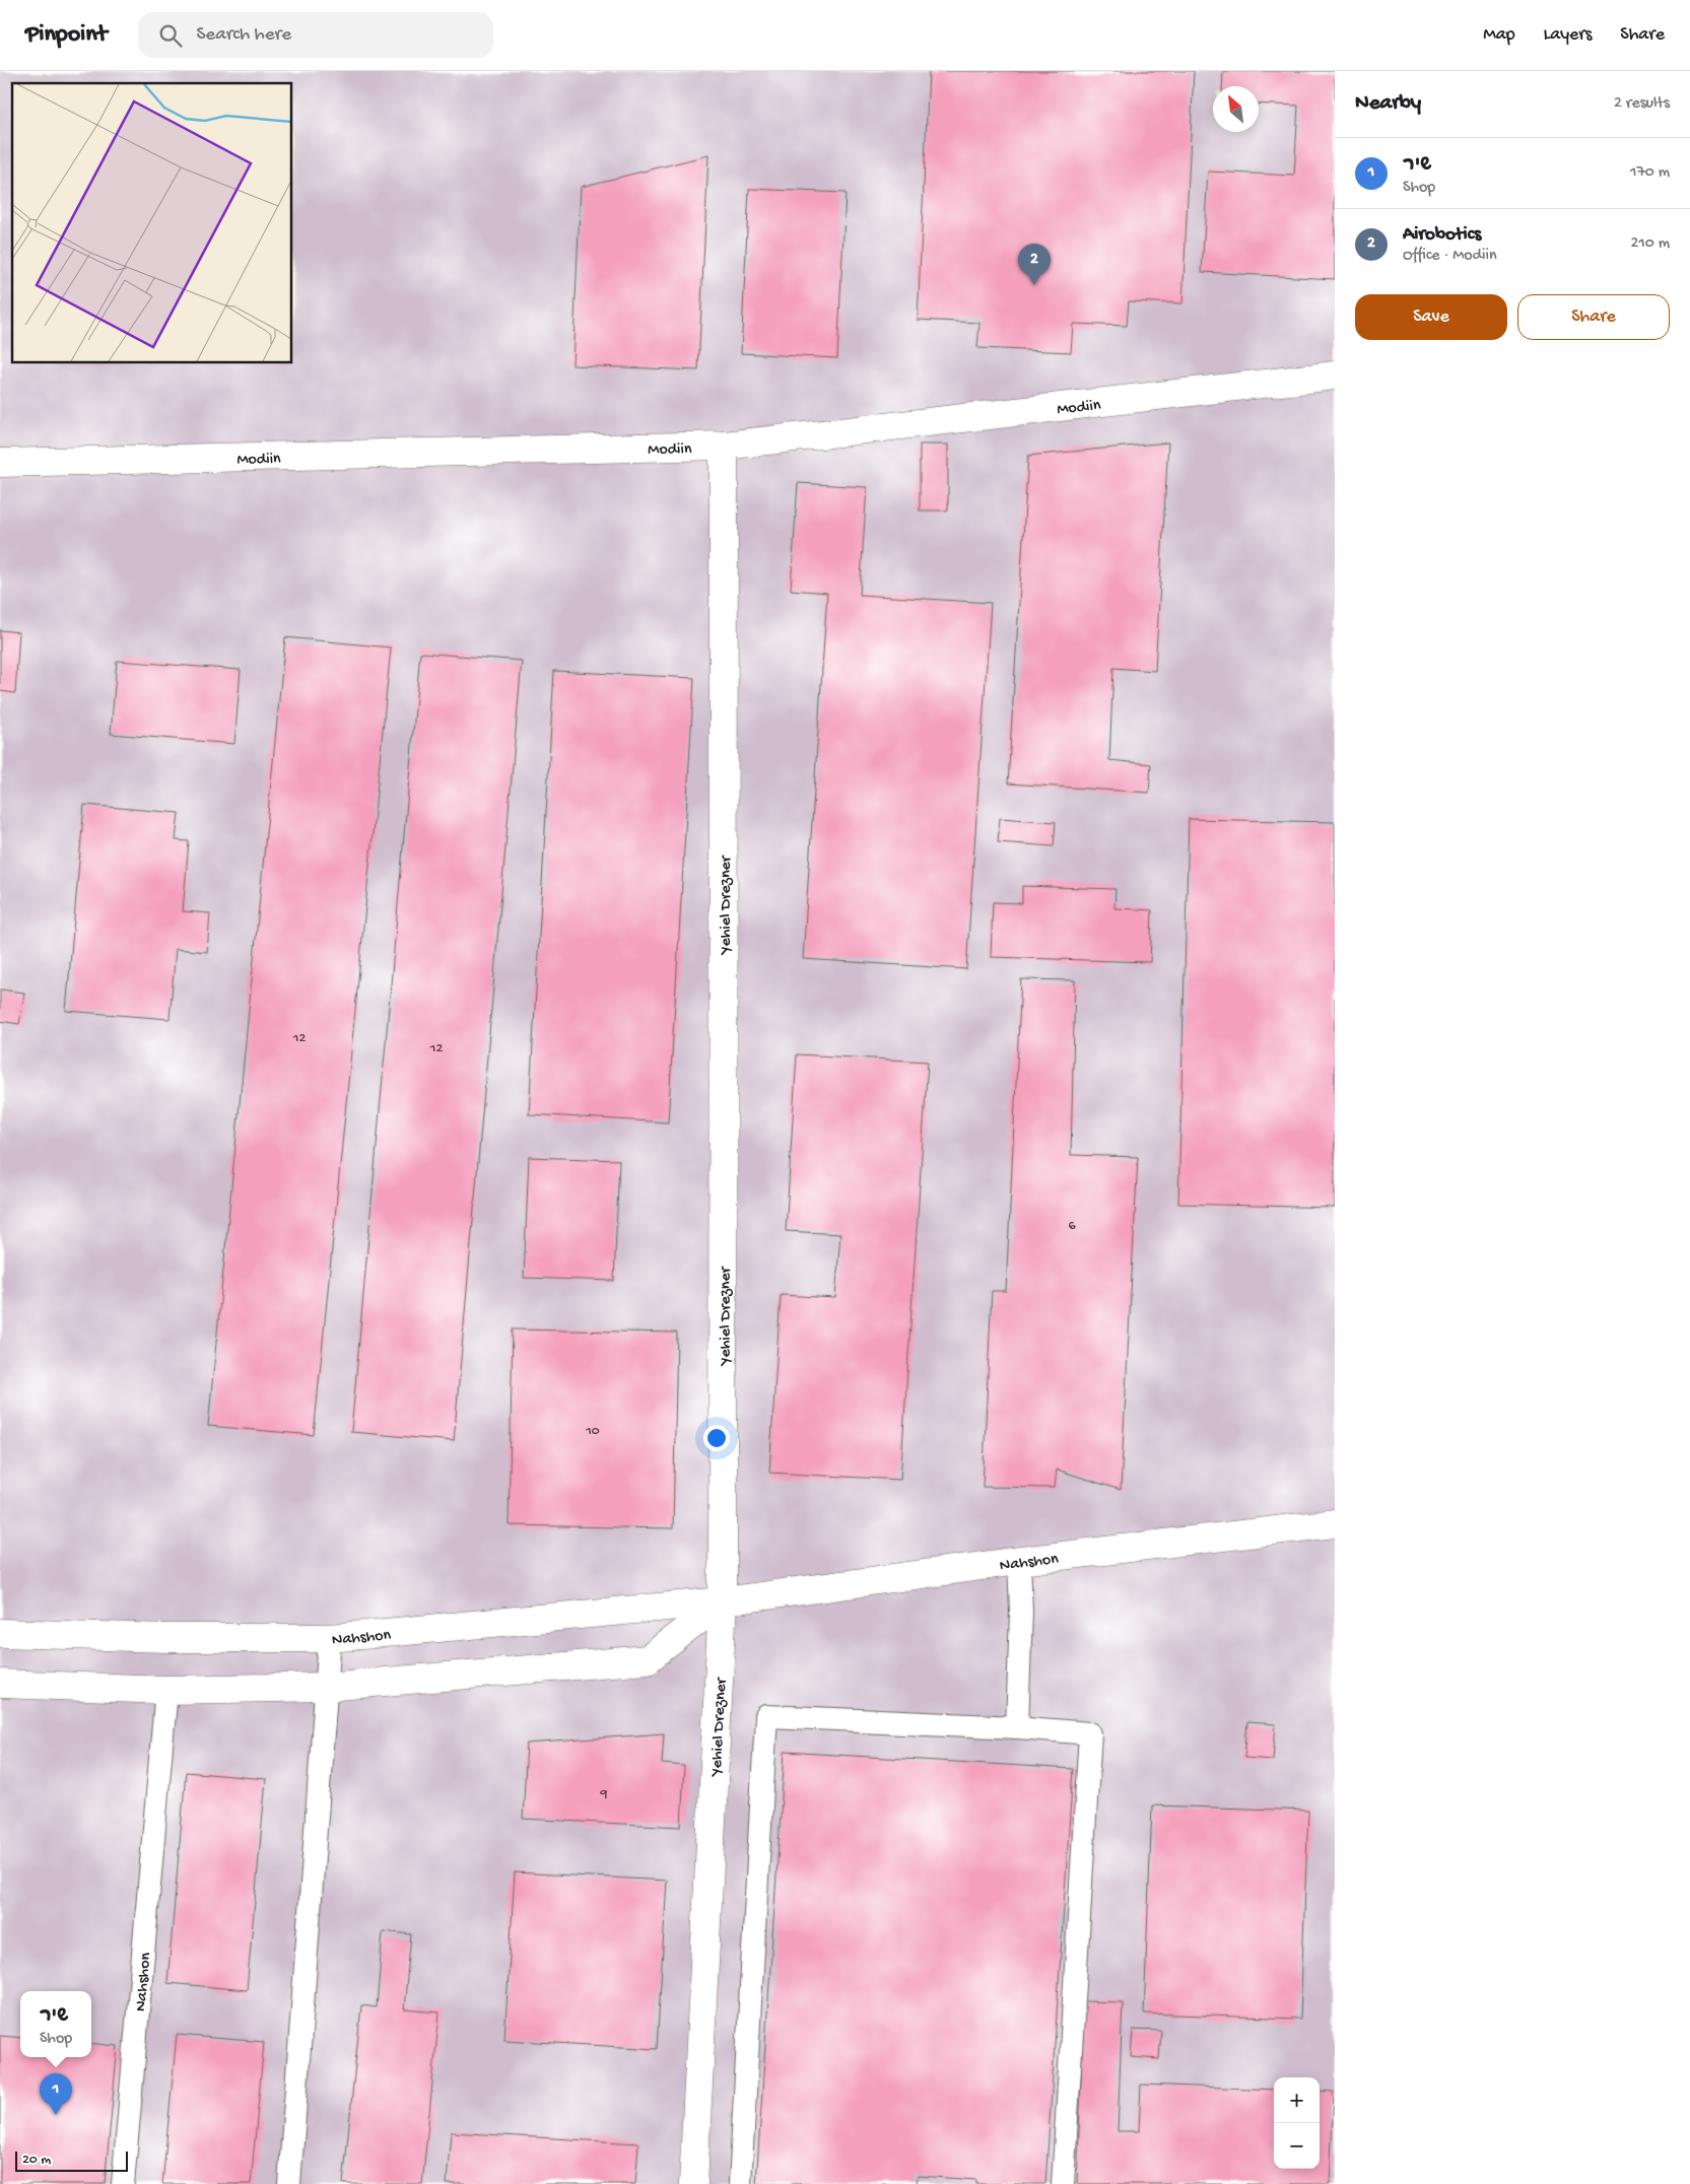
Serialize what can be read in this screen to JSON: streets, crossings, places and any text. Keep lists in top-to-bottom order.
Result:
{
  "streets": {
    "street": ["Modiin", "Yehiel Drezner", "Nahshon"]
  },
  "crossings": [
    ["Modiin", "Yehiel Drezner"],
    ["Yehiel Drezner", "Nahshon"]
  ],
  "house_numbers": [
    "12",
    "12",
    "6",
    "10",
    "9"
  ],
  "scale_bar": "20 m",
  "north": "top left",
  "page": {
    "header": "Pinpoint",
    "search": "Search here",
    "nav": ["Map", "Layers", "Share"],
    "heading": ["Nearby", "2 results"],
    "list": [
      {
        "mark": "1",
        "name": "שיר",
        "note": "Shop",
        "value": "170 m"
      },
      {
        "mark": "2",
        "name": "Airobotics",
        "note": "Office · Modiin",
        "value": "210 m"
      }
    ],
    "pins": ["2", "1"],
    "buttons": ["Save", "Share"],
    "popup": ["שיר", "Shop"],
    "map_buttons": ["+", "−"],
    "scale": "20 m"
  }
}
